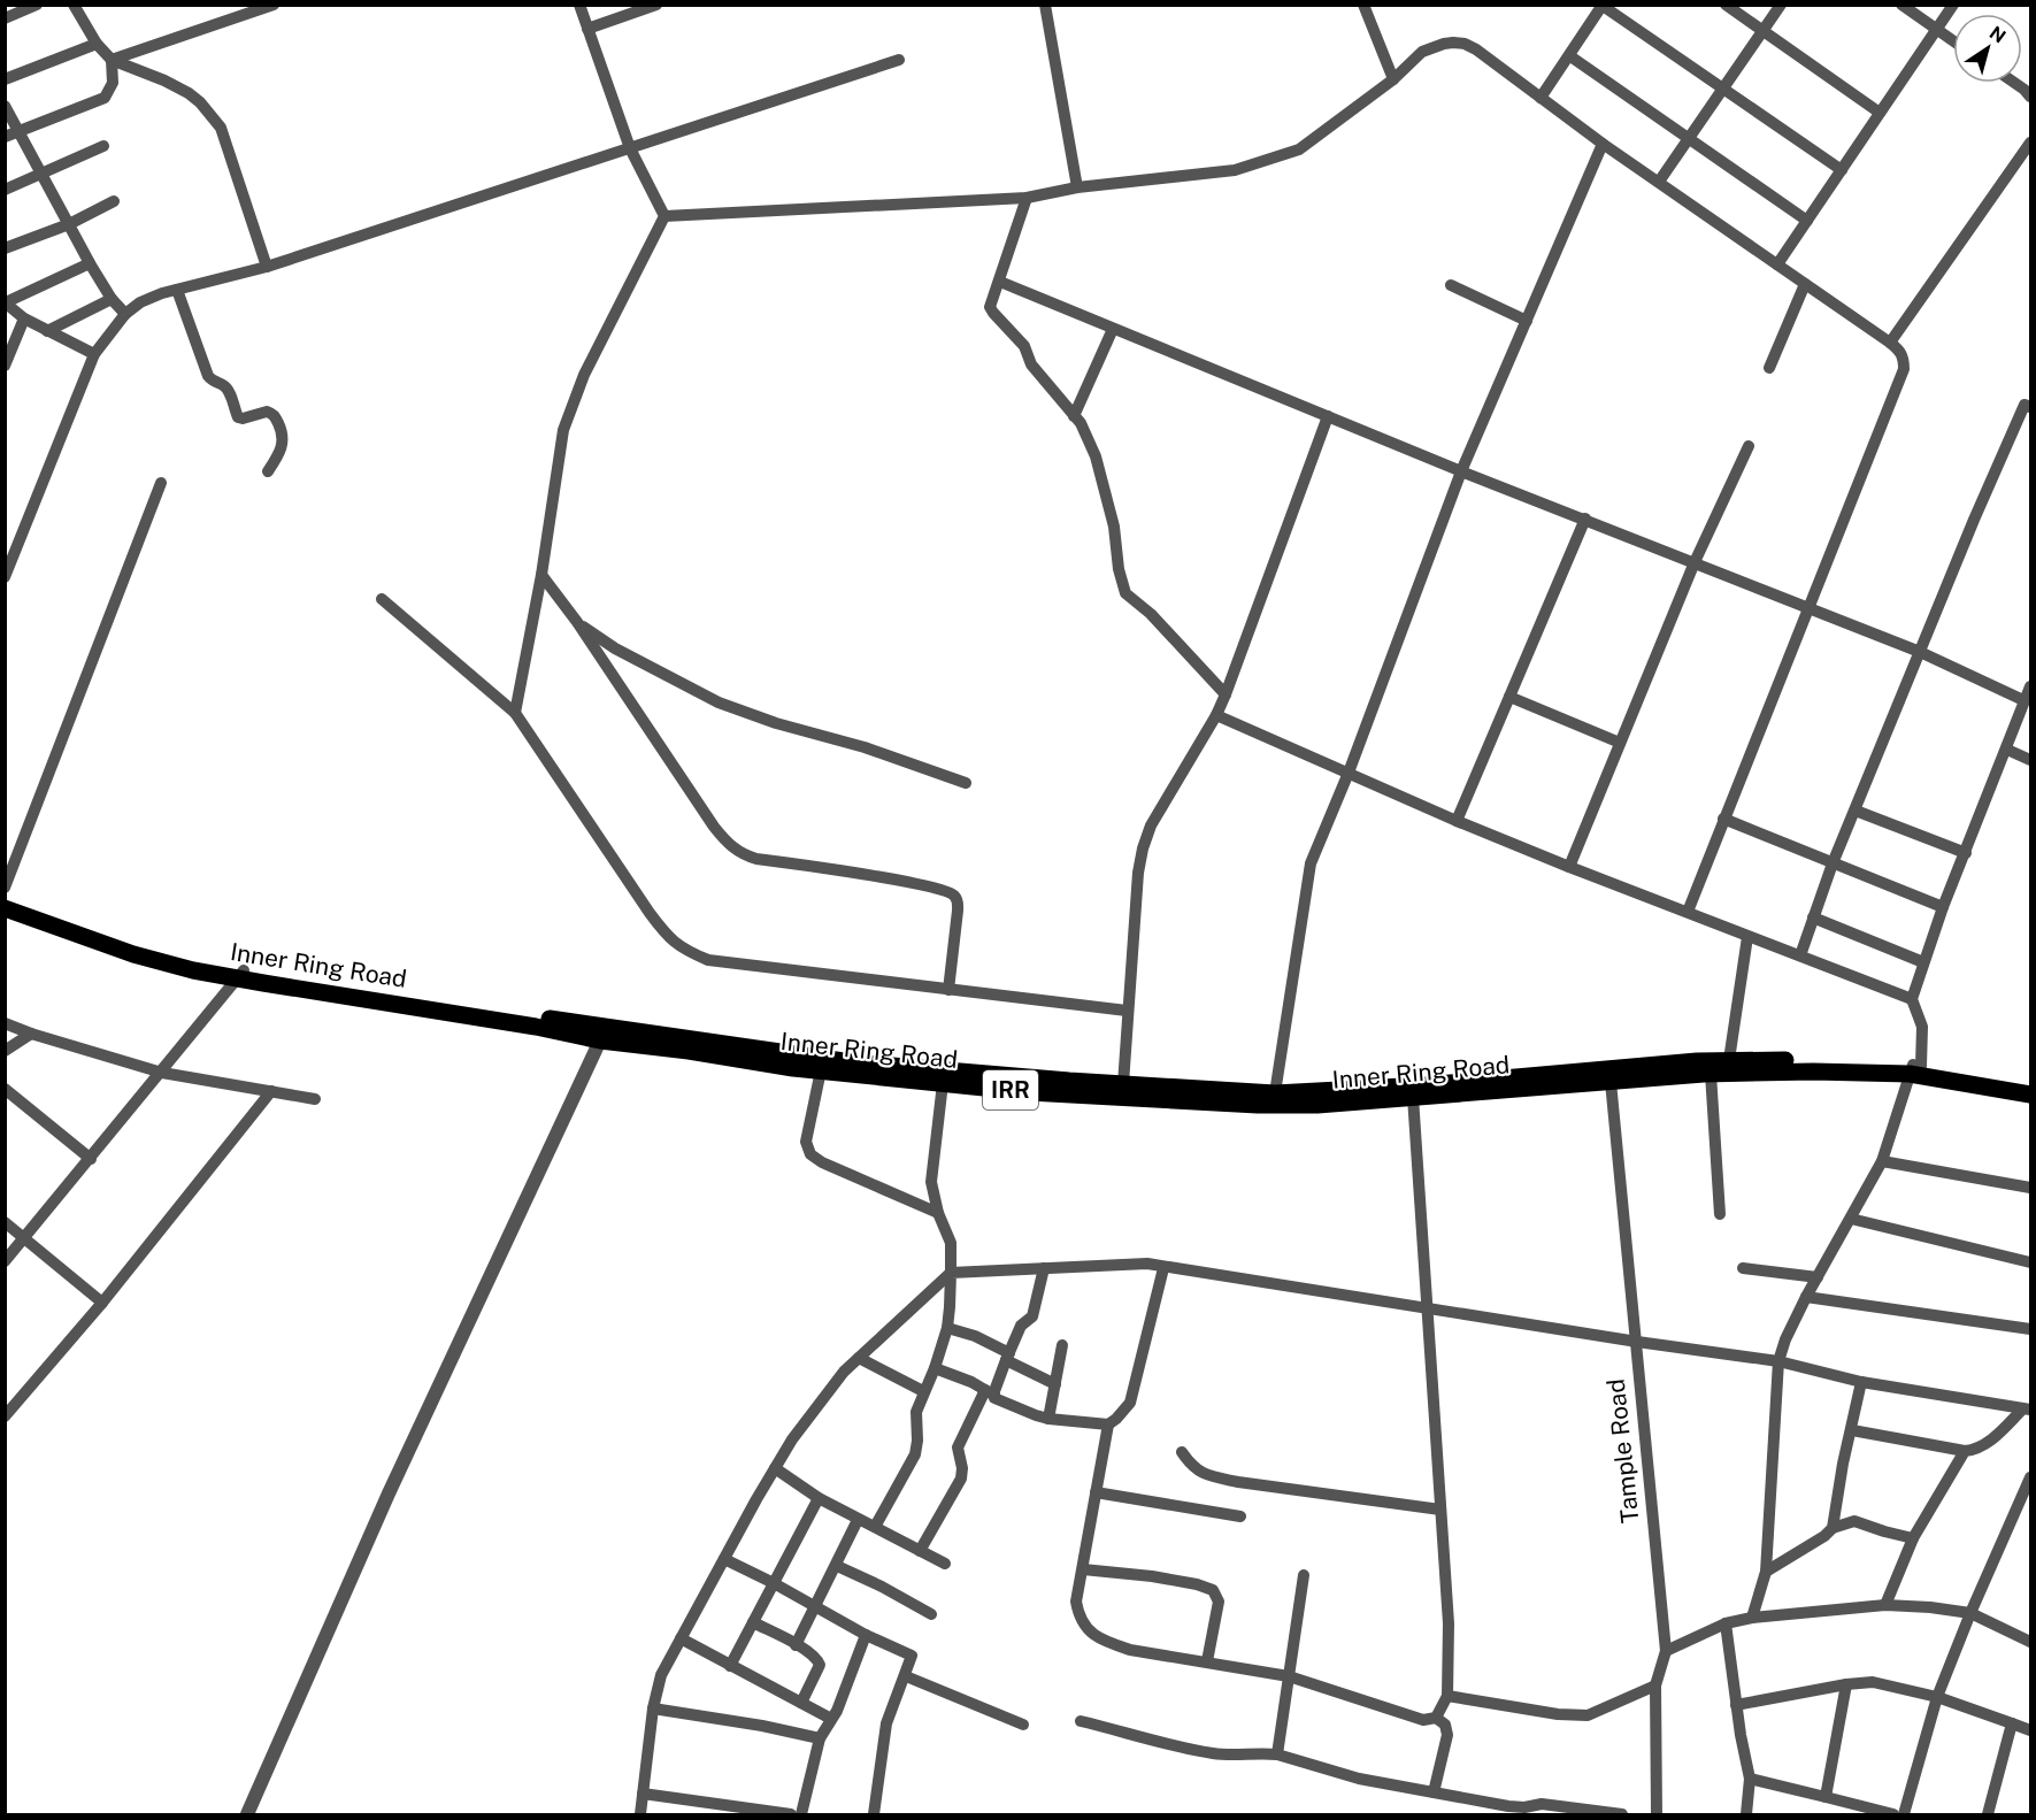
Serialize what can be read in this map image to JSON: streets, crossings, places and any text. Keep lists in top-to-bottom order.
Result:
{
  "streets": {
    "main road": ["Inner Ring Road", "IRR"],
    "street": ["Tample Road"]
  },
  "crossings": [
    ["Inner Ring Road", "Tample Road"]
  ],
  "north": "top right"
}
